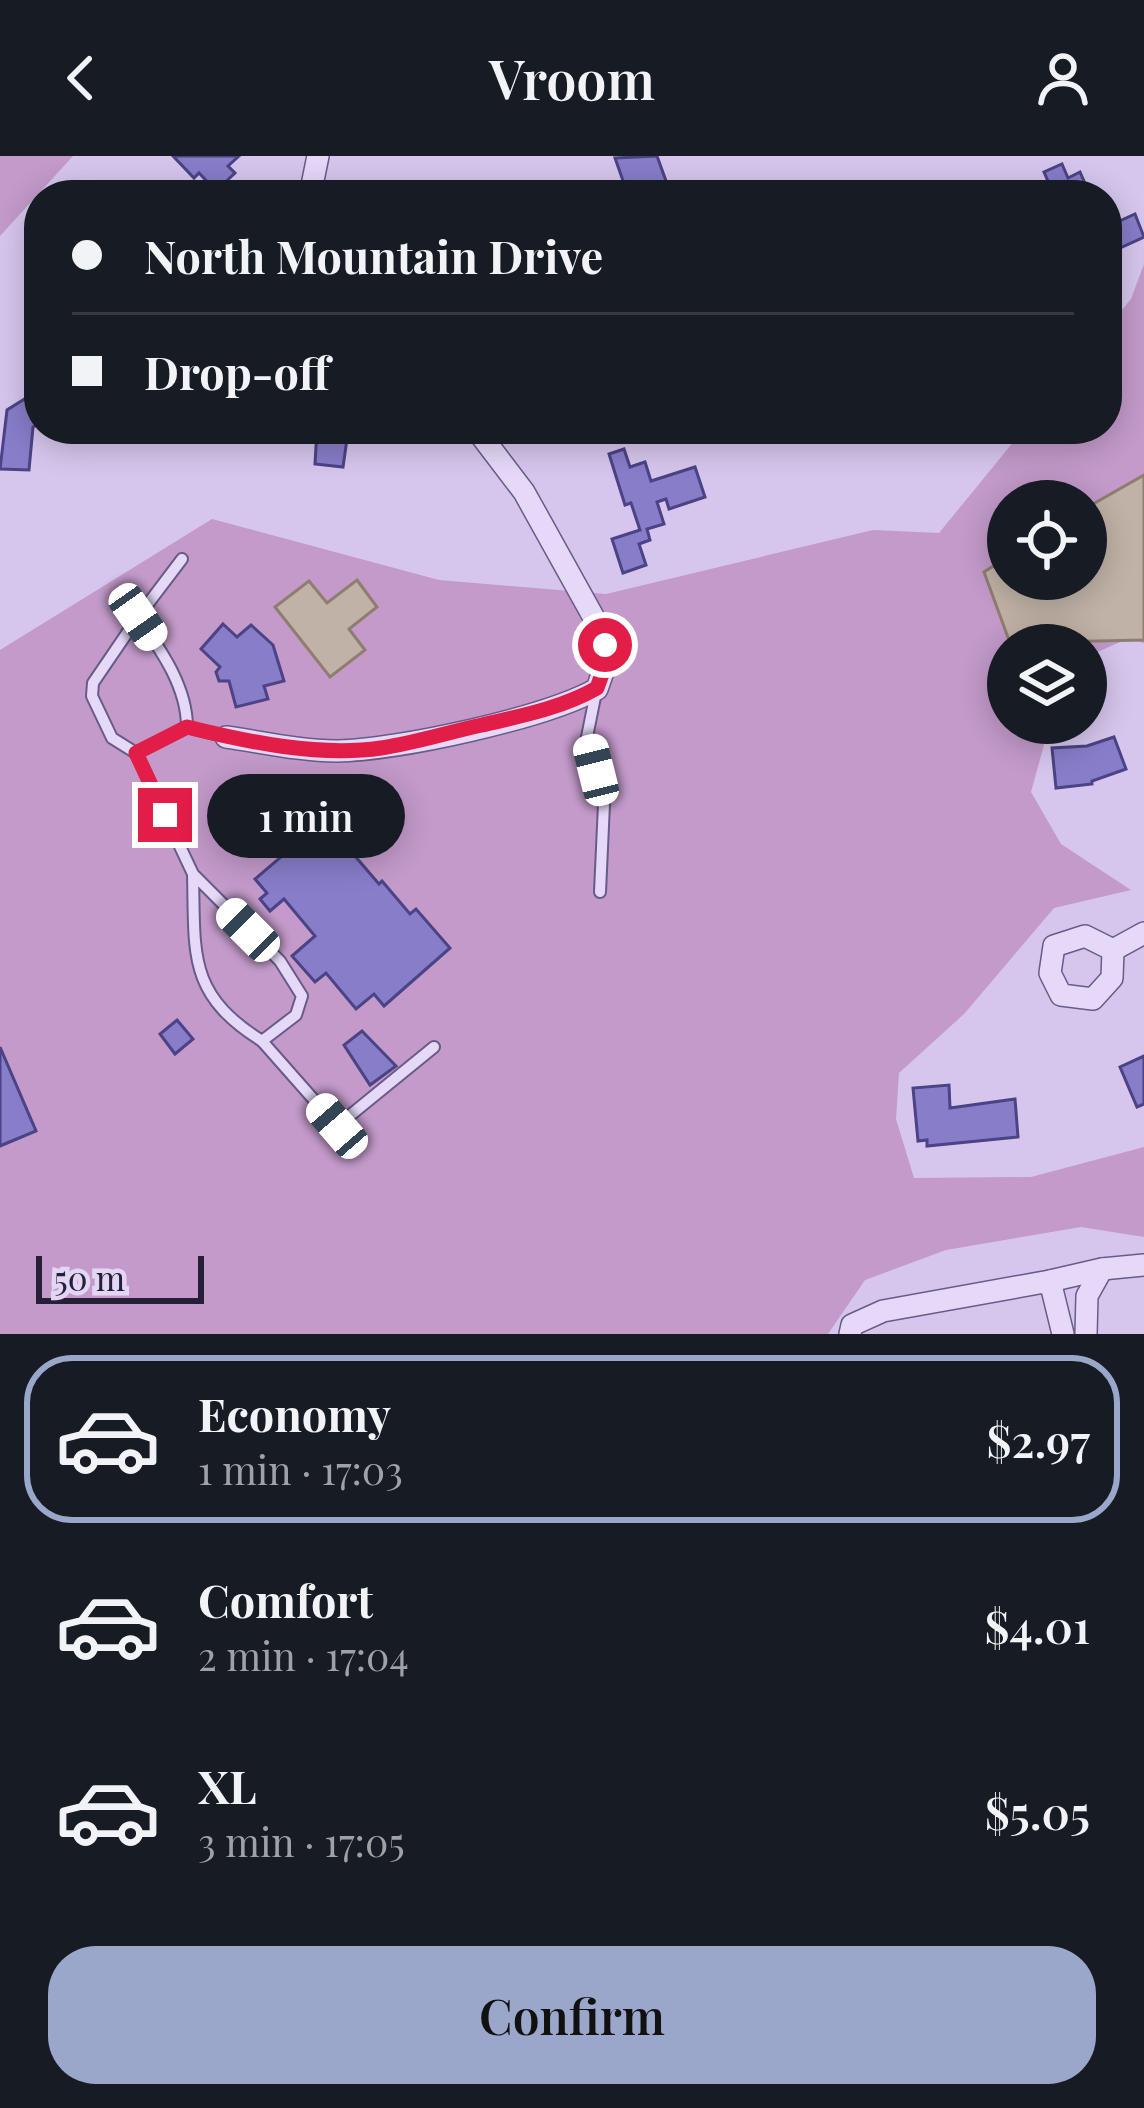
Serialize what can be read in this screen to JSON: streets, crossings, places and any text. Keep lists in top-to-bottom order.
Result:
{
  "scale_bar": "50 m",
  "page": {
    "header": "Vroom",
    "banner": ["North Mountain Drive", "Drop-off"],
    "bubble": "1 min",
    "scale": "50 m",
    "list": [
      {
        "name": "Economy",
        "note": "1 min · 17:03",
        "value": "$2.97"
      },
      {
        "name": "Comfort",
        "note": "2 min · 17:04",
        "value": "$4.01"
      },
      {
        "name": "XL",
        "note": "3 min · 17:05",
        "value": "$5.05"
      }
    ],
    "buttons": "Confirm"
  }
}
